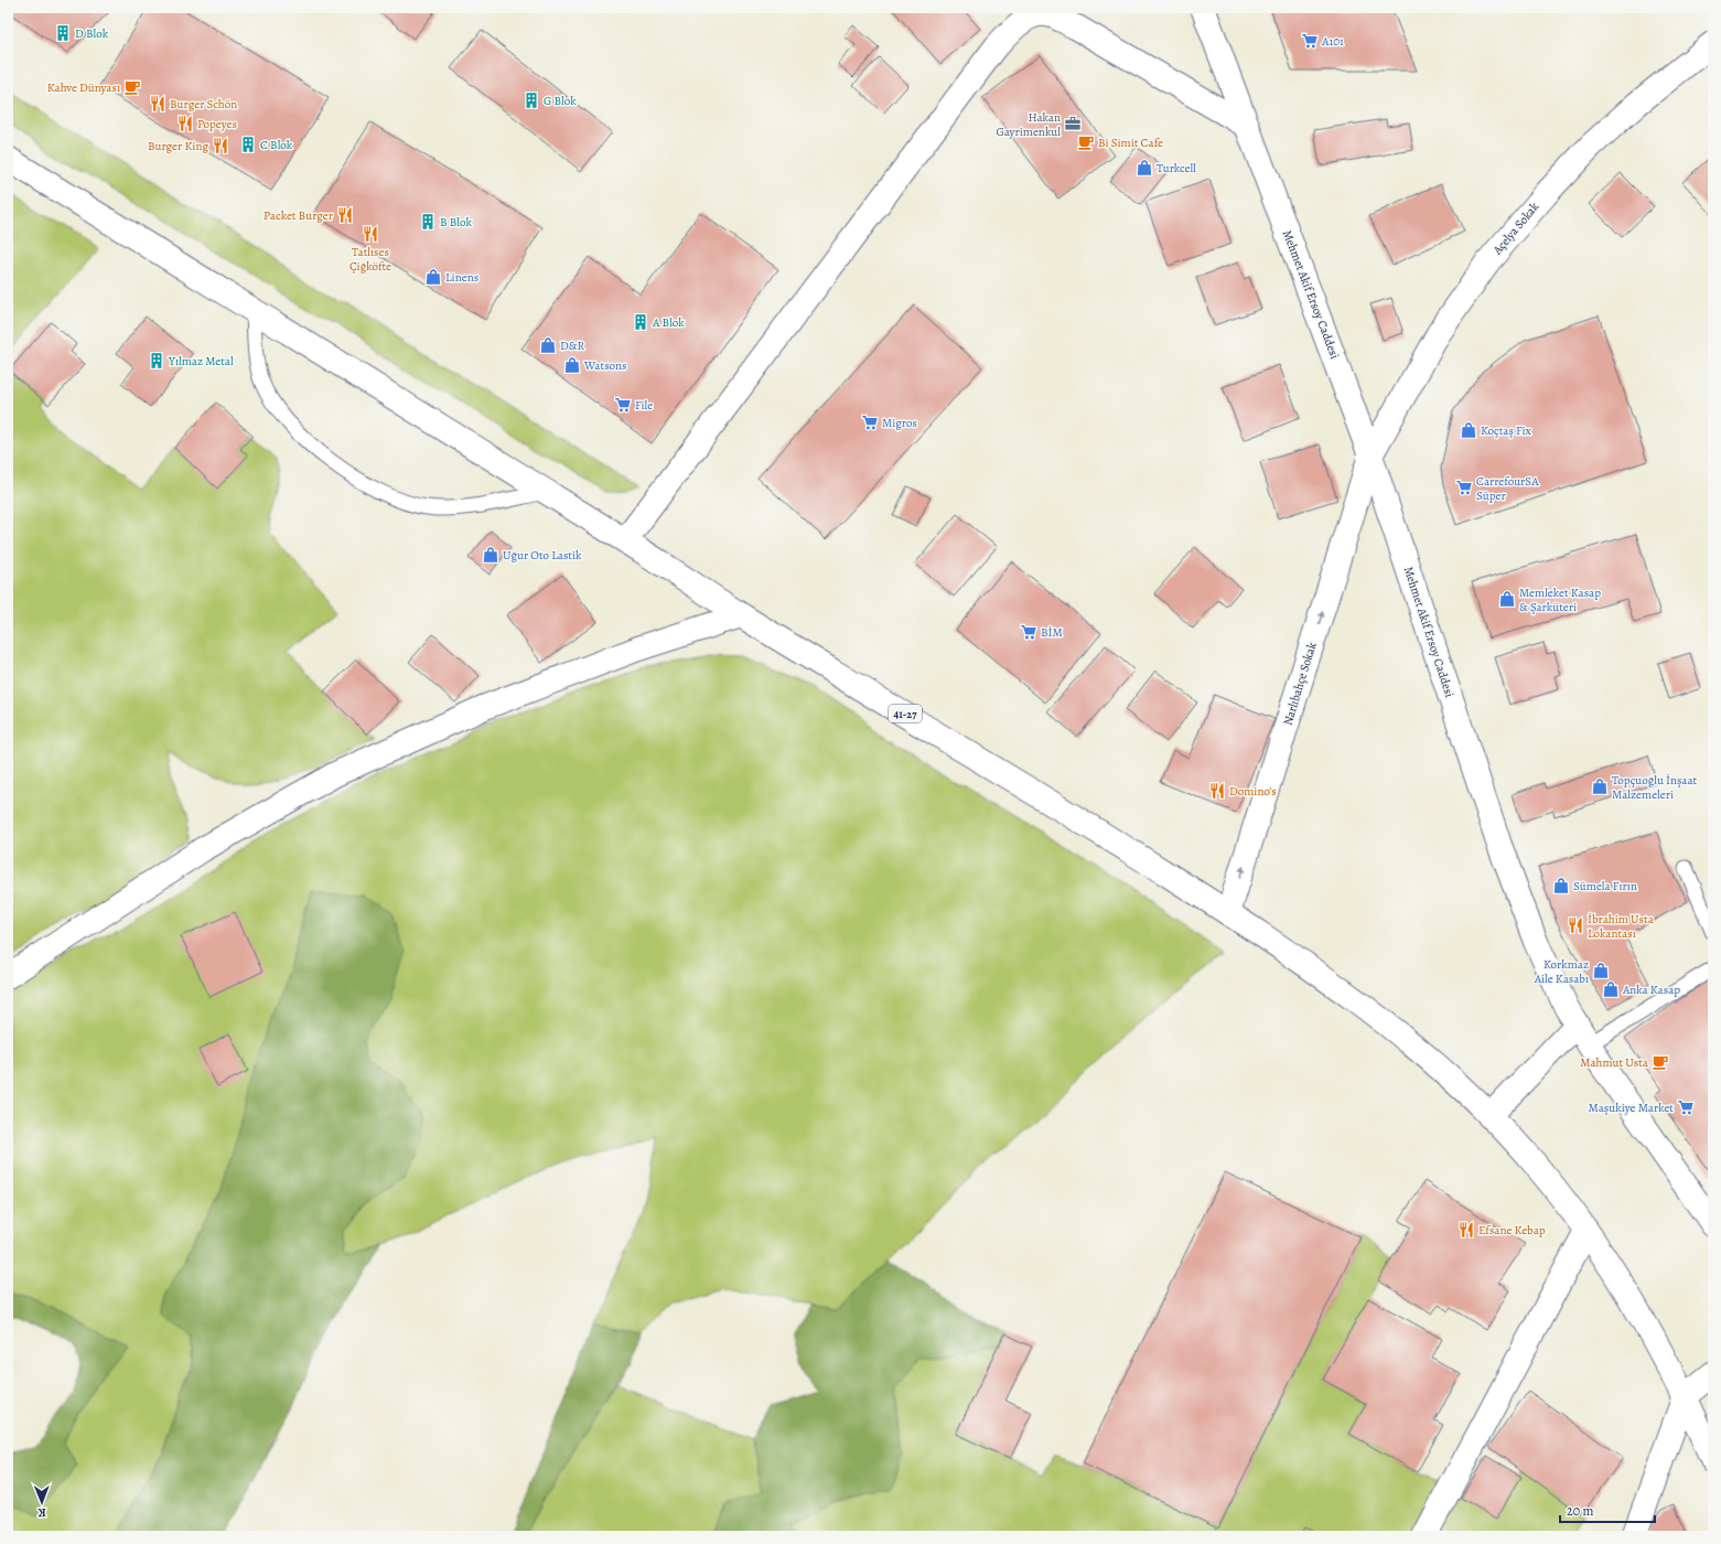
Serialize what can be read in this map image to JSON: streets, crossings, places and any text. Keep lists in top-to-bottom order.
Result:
{
  "streets": {
    "main road": [
      "Açelya Sokak",
      "Mehmet Akif Ersoy Caddesi",
      "Narlıbahçe Sokak",
      "41-27"
    ]
  },
  "crossings": [
    ["Açelya Sokak", "Mehmet Akif Ersoy Caddesi"],
    ["Açelya Sokak", "Narlıbahçe Sokak"],
    ["Mehmet Akif Ersoy Caddesi", "Narlıbahçe Sokak"],
    ["Narlıbahçe Sokak", "41-27"]
  ],
  "one_way": ["Narlıbahçe Sokak"],
  "places": {
    "building": [
      "D Blok",
      "G Blok",
      "C Blok",
      "B Blok",
      "A Blok",
      "Yılmaz Metal"
    ],
    "supermarket": [
      "A101",
      "File",
      "Migros",
      "CarrefourSA Süper",
      "BİM",
      "Maşukiye Market"
    ],
    "cafe": ["Kahve Dünyası", "Bi Simit Cafe", "Mahmut Usta"],
    "restaurant": [
      "Burger Schön",
      "Popeyes",
      "Burger King",
      "Packet Burger",
      "Tatlıses Çiğköfte",
      "Domino's",
      "İbrahim Usta Lokantası",
      "Efsane Kebap"
    ],
    "office": ["Hakan Gayrimenkul"],
    "shop": [
      "Turkcell",
      "Linens",
      "D&R",
      "Watsons",
      "Koçtaş Fix",
      "Uğur Oto Lastik",
      "Memleket Kasap & Şarküteri",
      "Topçuoğlu İnşaat Malzemeleri",
      "Sümela Fırın",
      "Korkmaz Aile Kasabı",
      "Anka Kasap"
    ]
  },
  "scale_bar": "20 m",
  "north": "bottom"
}
